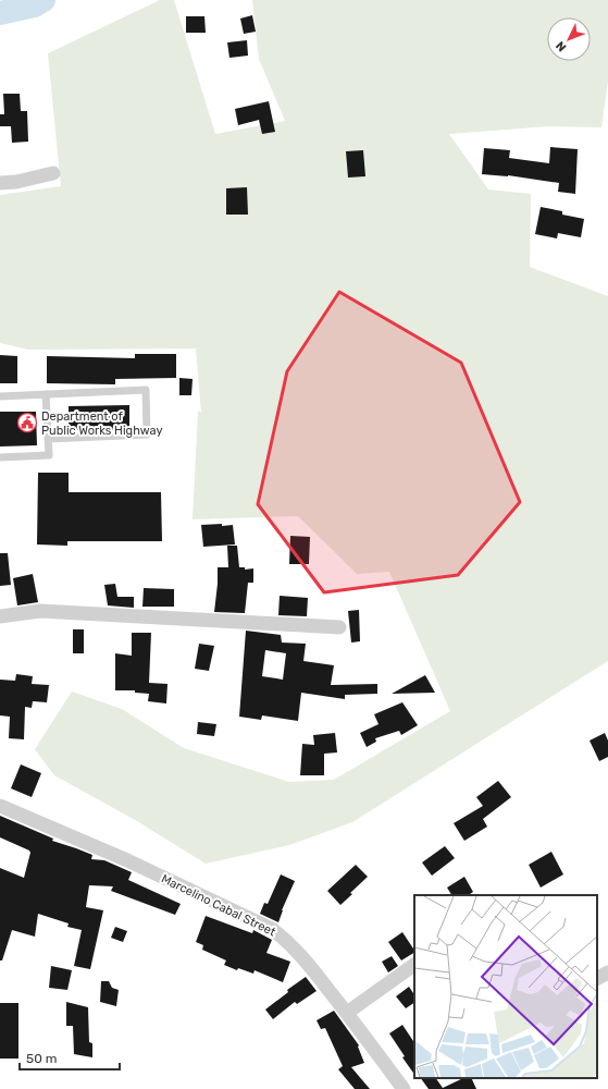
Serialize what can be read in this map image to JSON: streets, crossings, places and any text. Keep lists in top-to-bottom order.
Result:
{
  "streets": {
    "street": ["Marcelino Cabal Street"]
  },
  "places": {
    "public building": ["Department of Public Works Highway"]
  },
  "scale_bar": "50 m",
  "north": "bottom left"
}
